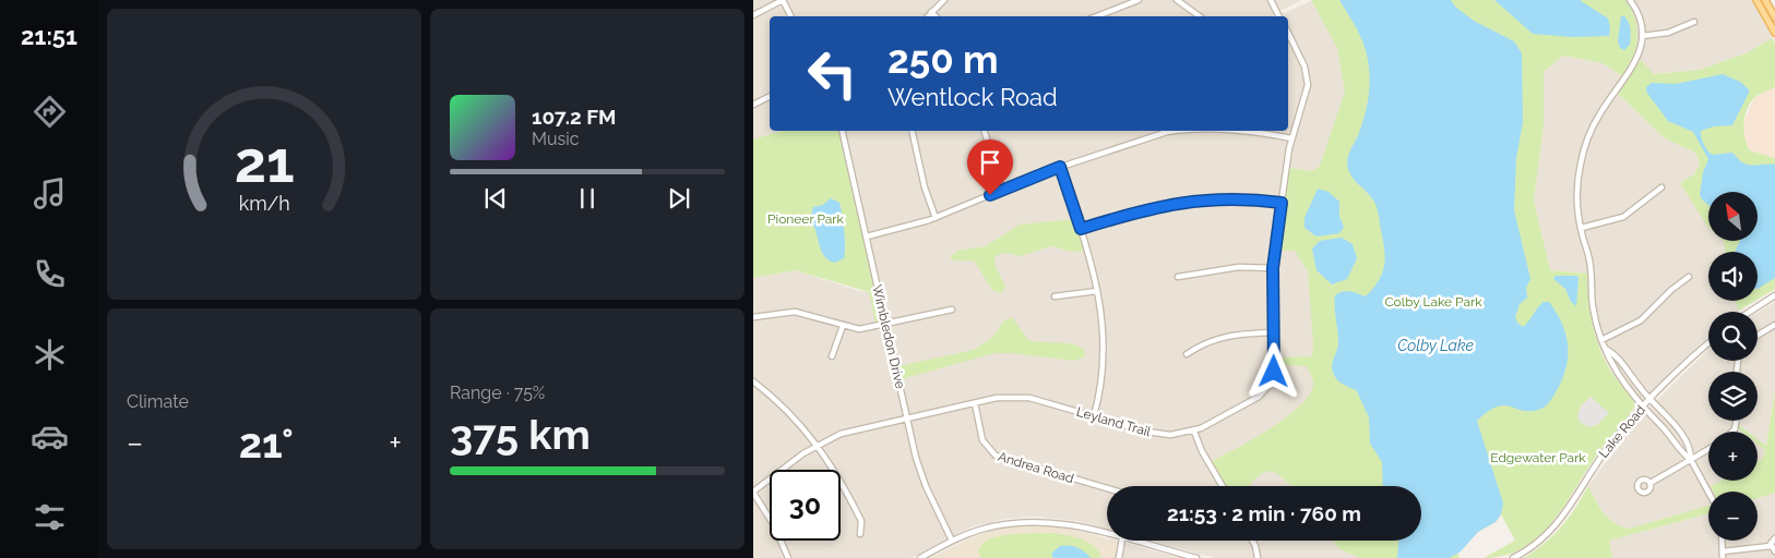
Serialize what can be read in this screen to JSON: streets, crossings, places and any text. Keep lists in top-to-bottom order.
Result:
{
  "streets": {
    "street": [
      "Wimbledon Drive",
      "Leyland Trail",
      "Lake Road",
      "Andrea Road"
    ]
  },
  "crossings": [
    ["Wimbledon Drive", "Leyland Trail"],
    ["Leyland Trail", "Andrea Road"]
  ],
  "water": ["Colby Lake"],
  "parks": ["Pioneer Park", "Colby Lake Park", "Edgewater Park"],
  "north": "top left",
  "page": {
    "tabs": "21:51",
    "turn": ["250 m", "Wentlock Road"],
    "song": ["107.2 FM", "Music"],
    "map_buttons": ["+", "−"],
    "tile": [
      "Climate",
      ["Range · 75%", "375 km"]
    ],
    "heat": ["−", "21°", "+"],
    "limit": "30",
    "trip": "21:53 · 2 min · 760 m",
    "gauge": ["21", "km/h"]
  }
}
